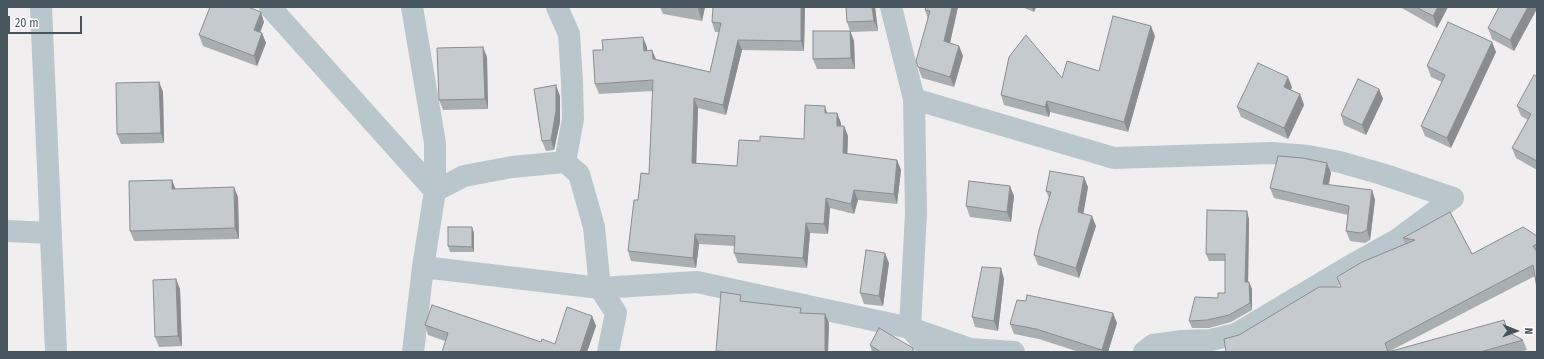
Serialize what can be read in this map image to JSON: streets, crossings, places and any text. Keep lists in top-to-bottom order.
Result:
{
  "scale_bar": "20 m",
  "north": "right"
}
